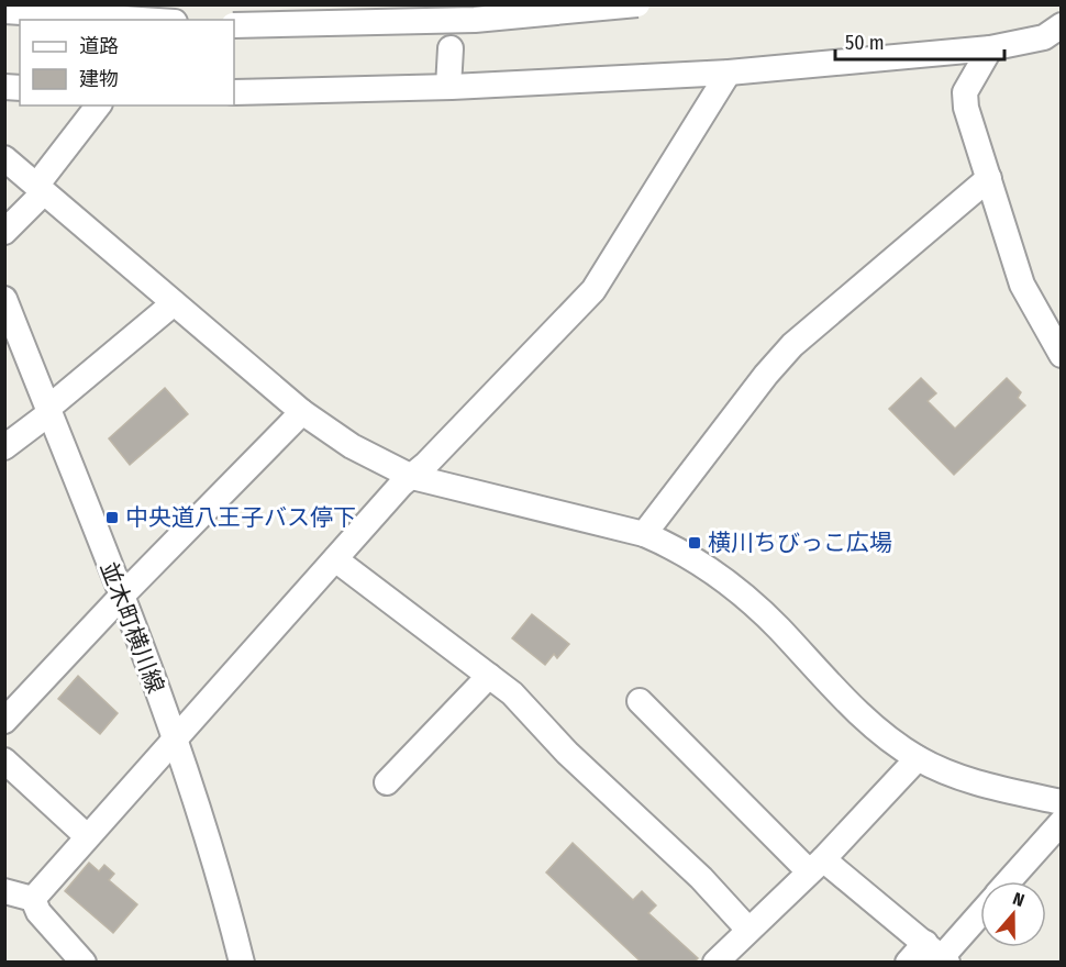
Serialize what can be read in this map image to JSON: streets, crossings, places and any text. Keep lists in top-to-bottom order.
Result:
{
  "streets": {
    "street": ["並木町横川線"]
  },
  "places": {
    "transit": ["中央道八王子バス停下", "横川ちびっこ広場"]
  },
  "legend": ["道路", "建物"],
  "scale_bar": "50 m",
  "north": "top"
}
